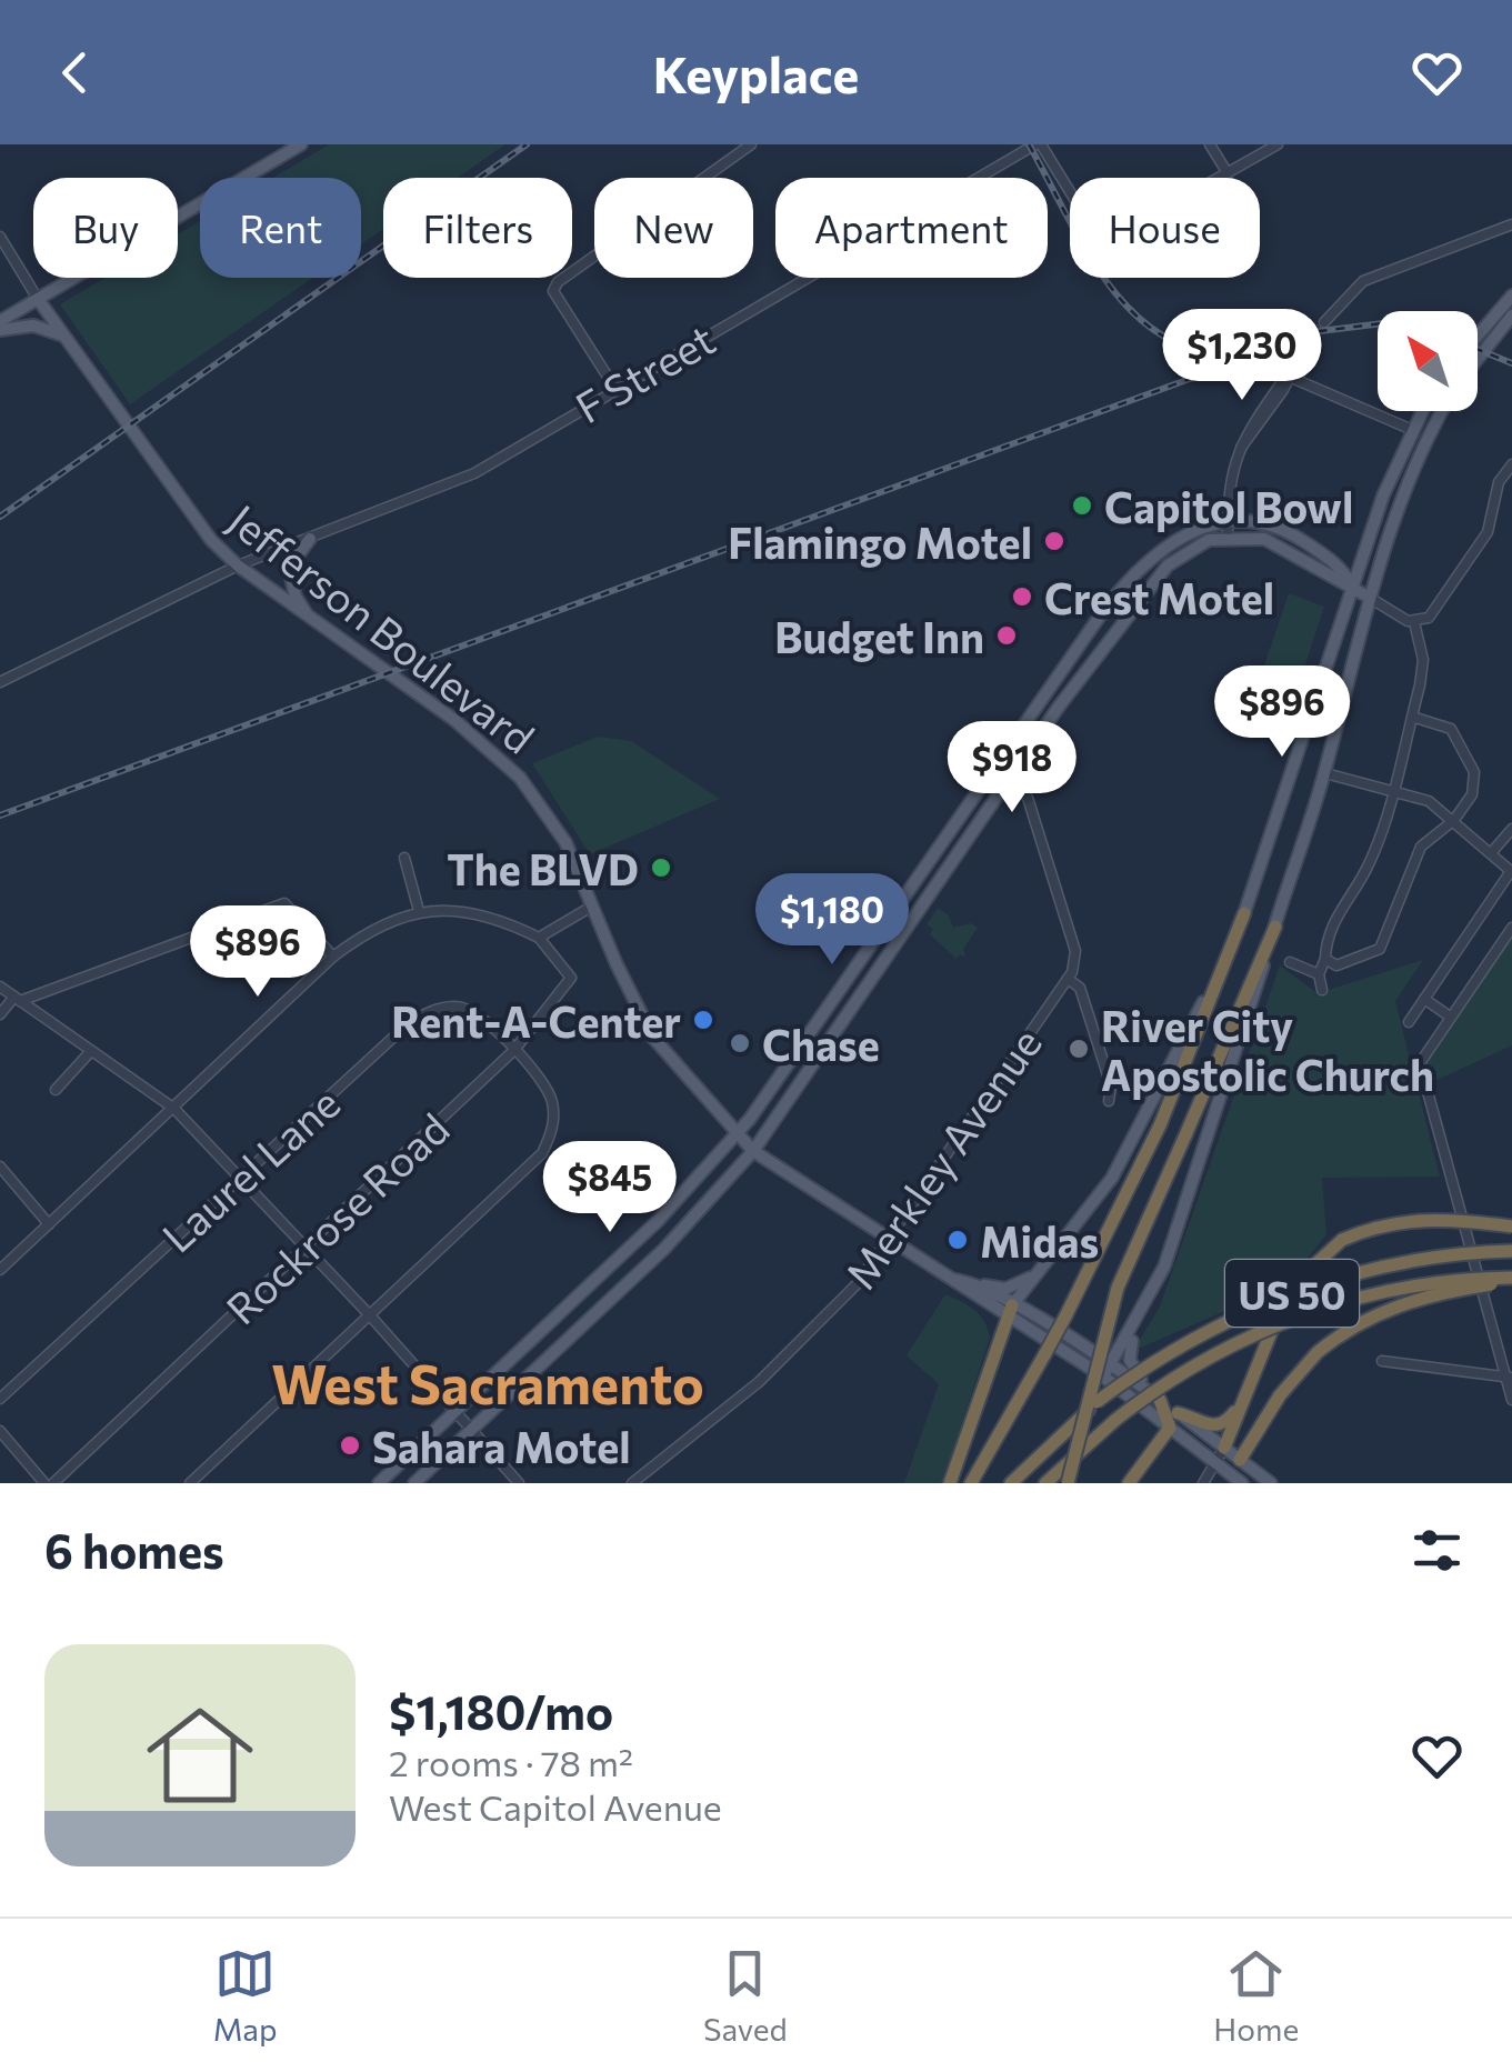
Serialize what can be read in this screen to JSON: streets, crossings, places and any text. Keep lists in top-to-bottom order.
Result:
{
  "streets": {
    "highway": ["US 50"],
    "main road": ["Jefferson Boulevard"],
    "street": [
      "F Street",
      "Merkley Avenue",
      "Laurel Lane",
      "Rockrose Road"
    ]
  },
  "crossings": [
    ["F Street", "Jefferson Boulevard"],
    ["Jefferson Boulevard", "Merkley Avenue"],
    ["Laurel Lane", "Rockrose Road"]
  ],
  "districts": ["West Sacramento"],
  "places": [
    "Capitol Bowl",
    "Flamingo Motel",
    "Crest Motel",
    "Budget Inn",
    "The BLVD",
    "Rent-A-Center",
    "Chase",
    "River City Apostolic Church",
    "Midas",
    "Sahara Motel"
  ],
  "north": "top left",
  "page": {
    "header": "Keyplace",
    "chip": [
      "Buy",
      "Rent",
      "Filters",
      "New",
      "Apartment",
      "House"
    ],
    "price": [
      "$1,230",
      "$896",
      "$918",
      "$1,180",
      "$896",
      "$845"
    ],
    "heading": "6 homes",
    "list": [
      {
        "name": "$1,180/mo",
        "note": "2 rooms · 78 m² · West Capitol Avenue"
      }
    ],
    "tabs": ["Map", "Saved", "Home"]
  }
}
